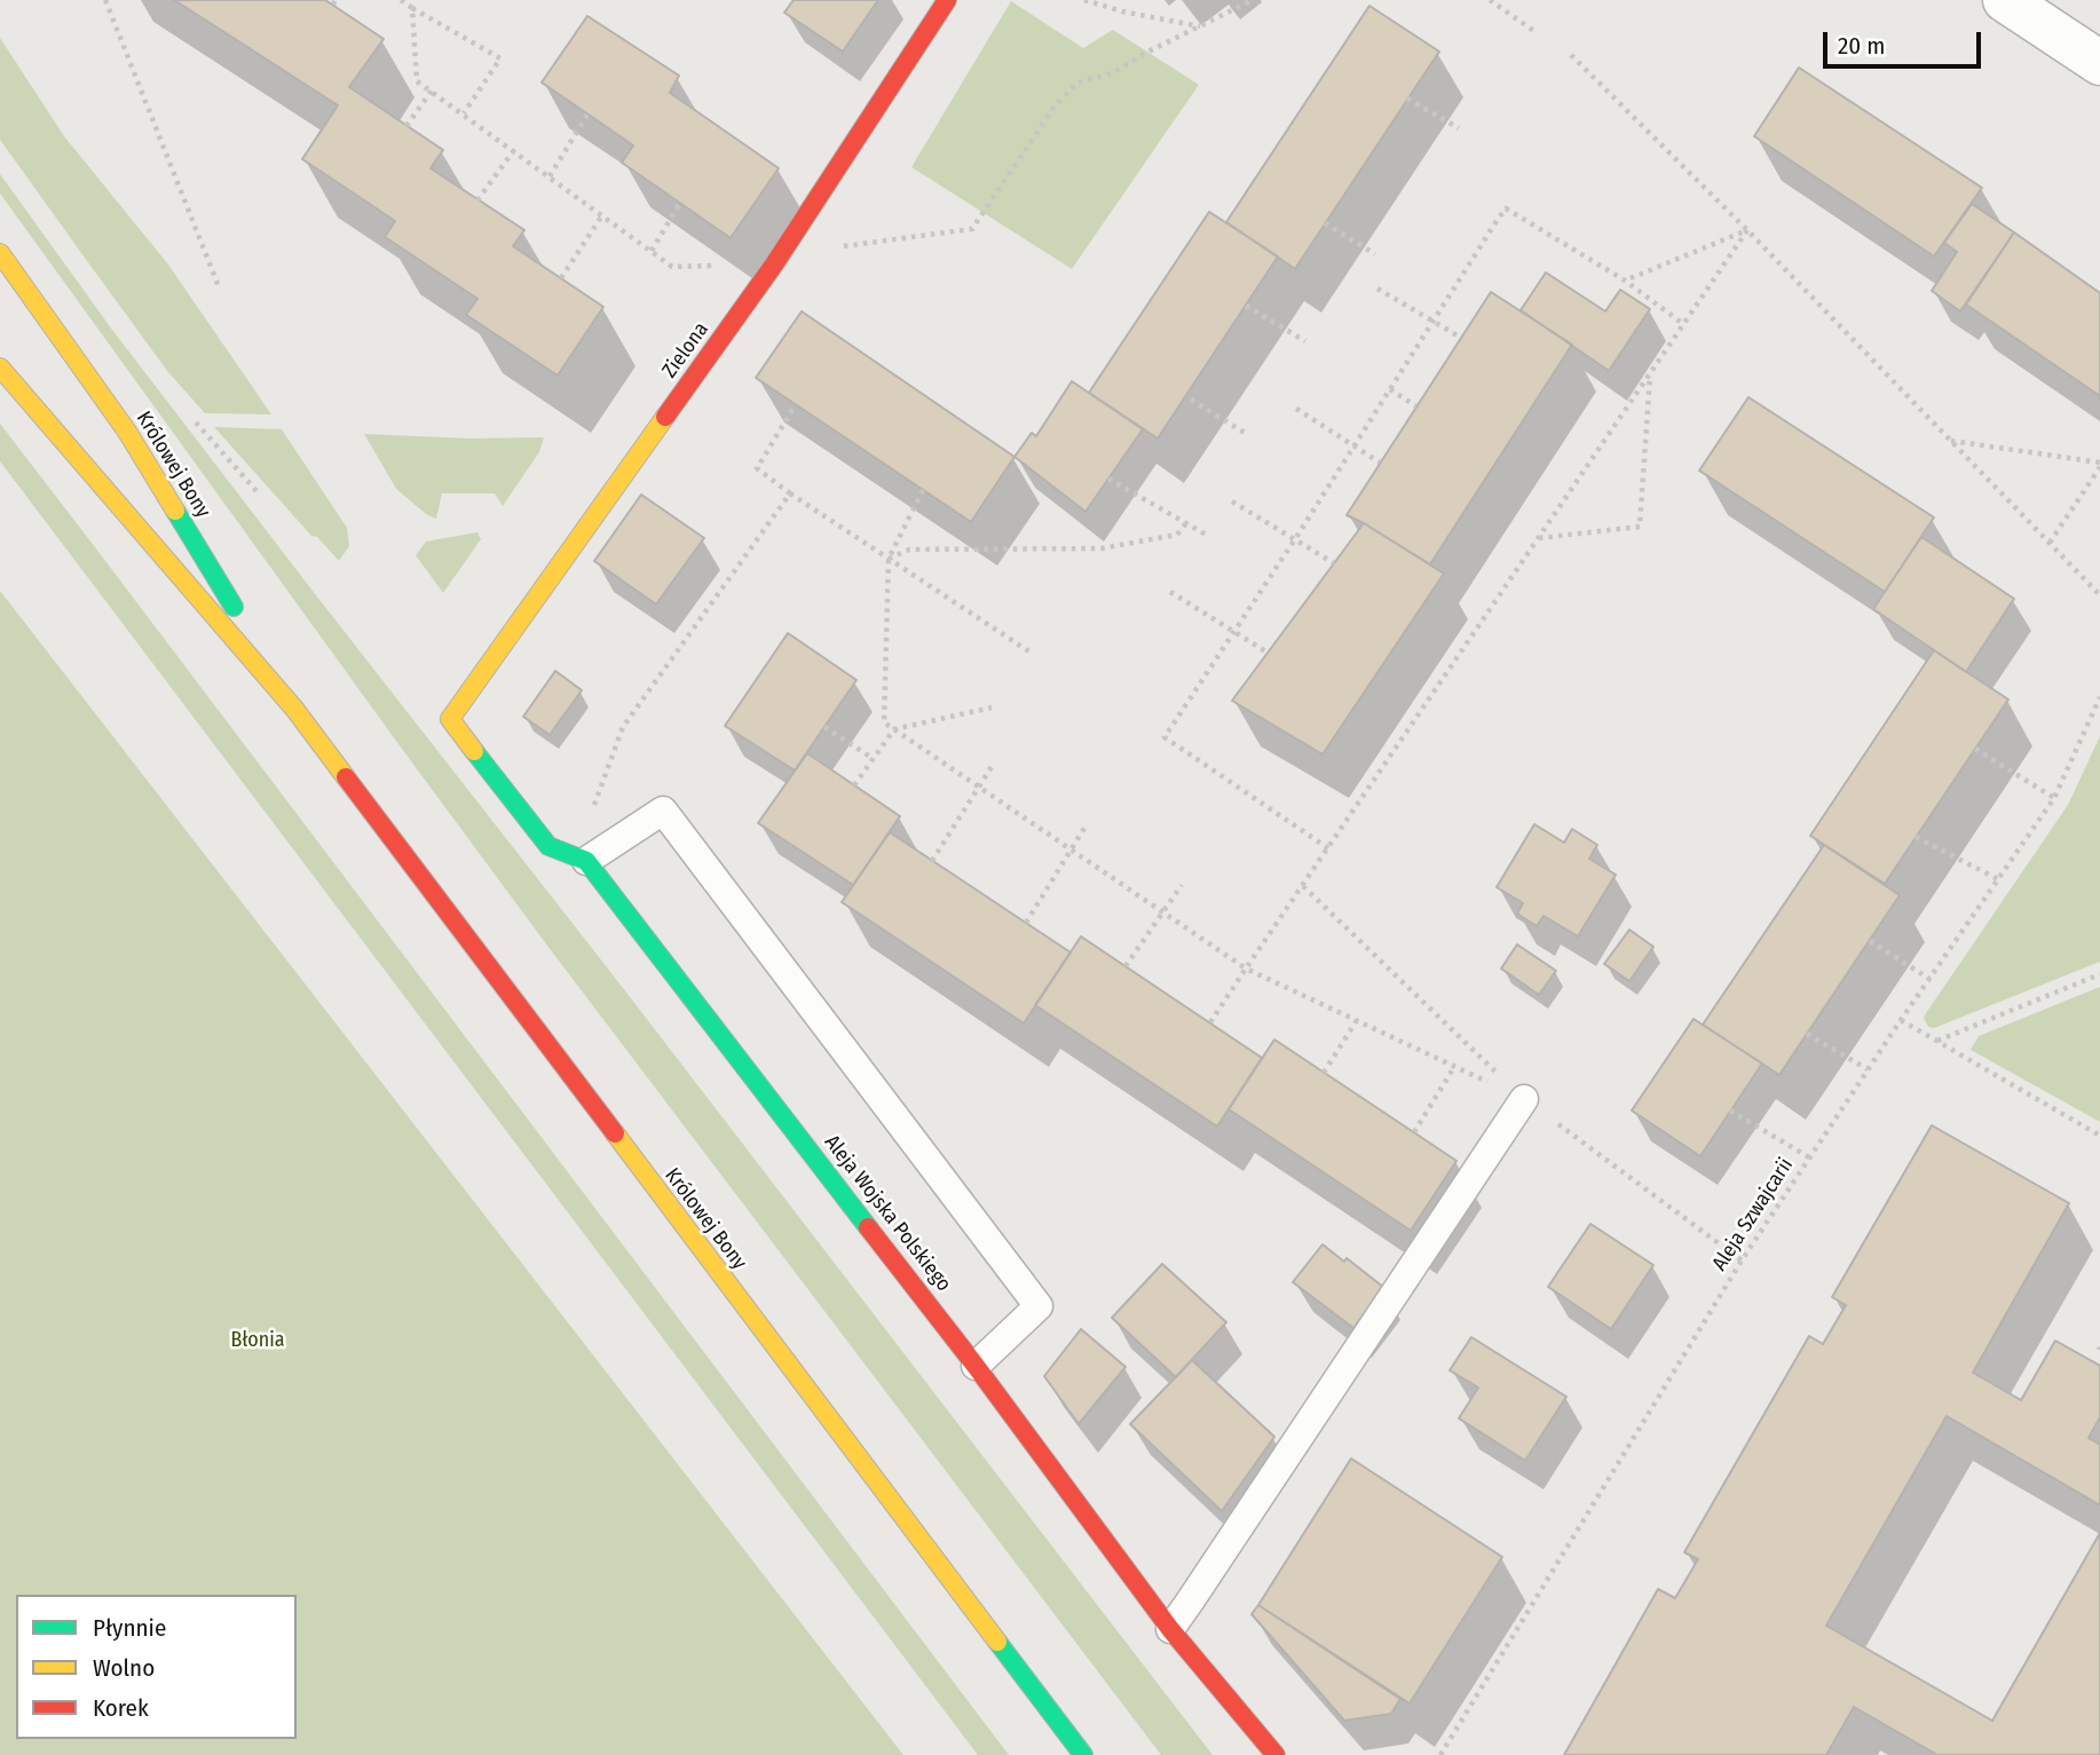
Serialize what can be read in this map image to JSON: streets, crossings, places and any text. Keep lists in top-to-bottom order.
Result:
{
  "streets": {
    "main road": ["Zielona", "Królowej Bony", "Aleja Wojska Polskiego"],
    "path": ["Aleja Szwajcarii"]
  },
  "crossings": [
    ["Zielona", "Aleja Wojska Polskiego"]
  ],
  "parks": ["Błonia"],
  "legend": ["Płynnie", "Wolno", "Korek"],
  "scale_bar": "20 m"
}
